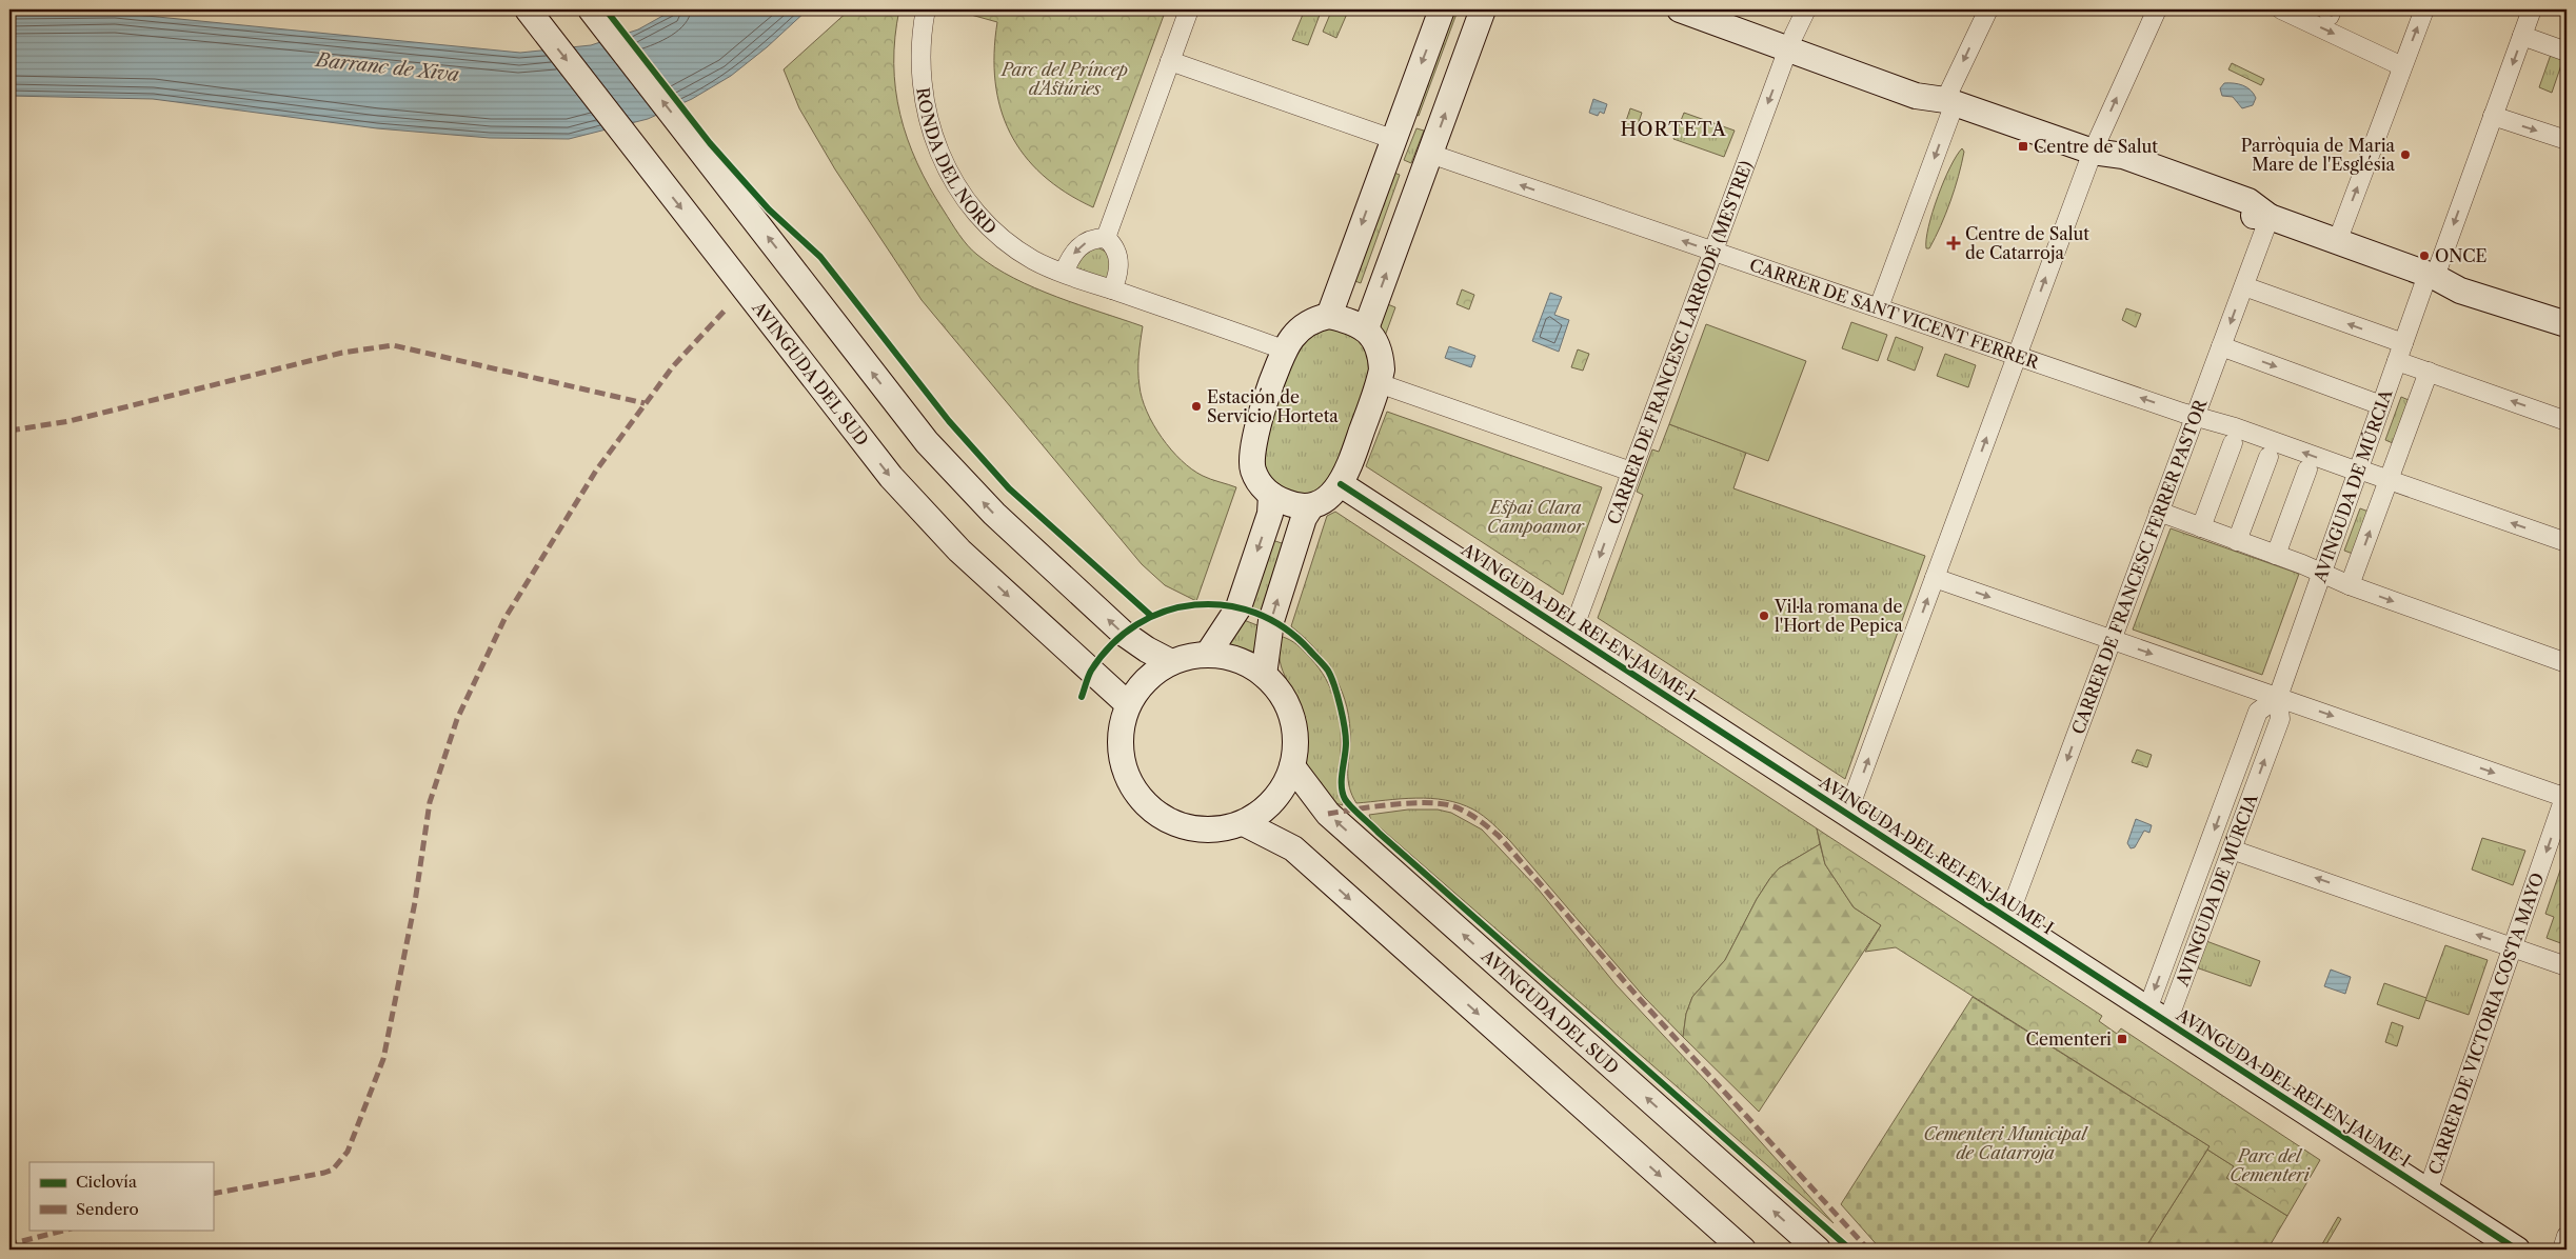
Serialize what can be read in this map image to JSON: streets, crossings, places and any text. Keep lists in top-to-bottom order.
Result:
{
  "streets": {
    "street": [
      "RONDA DEL NORD",
      "CARRER DE SANT VICENT FERRER",
      "CARRER DE FRANCESC LARRODÉ (MESTRE)",
      "AVINGUDA DEL SUD",
      "AVINGUDA DE MÚRCIA",
      "CARRER DE FRANCESC FERRER PASTOR",
      "AVINGUDA DEL REI EN JAUME I",
      "CARRER DE VICTORIA COSTA MAYO"
    ]
  },
  "crossings": [
    ["CARRER DE SANT VICENT FERRER", "CARRER DE FRANCESC LARRODÉ (MESTRE)"],
    ["CARRER DE SANT VICENT FERRER", "AVINGUDA DE MÚRCIA"],
    ["CARRER DE SANT VICENT FERRER", "CARRER DE FRANCESC FERRER PASTOR"],
    ["CARRER DE FRANCESC LARRODÉ (MESTRE)", "AVINGUDA DEL REI EN JAUME I"],
    ["AVINGUDA DE MÚRCIA", "AVINGUDA DEL REI EN JAUME I"],
    ["CARRER DE FRANCESC FERRER PASTOR", "AVINGUDA DEL REI EN JAUME I"],
    ["AVINGUDA DEL REI EN JAUME I", "CARRER DE VICTORIA COSTA MAYO"]
  ],
  "one_way": ["CARRER DE FRANCESC LARRODÉ (MESTRE)", "CARRER DE FRANCESC FERRER PASTOR", "CARRER DE VICTORIA COSTA MAYO"],
  "districts": ["HORTETA"],
  "water": ["Barranc de Xiva"],
  "parks": [
    "Parc del Príncep d'Astúries",
    "Espai Clara Campoamor",
    "Cementeri Municipal de Catarroja",
    "Parc del Cementeri"
  ],
  "places": {
    "transit": ["Centre de Salut", "Cementeri"],
    "other": [
      "Parròquia de Maria Mare de l'Església",
      "ONCE",
      "Estación de Servicio Horteta",
      "Vil·la romana de l'Hort de Pepica"
    ],
    "health": ["Centre de Salut de Catarroja"]
  },
  "legend": ["Ciclovía", "Sendero"]
}
